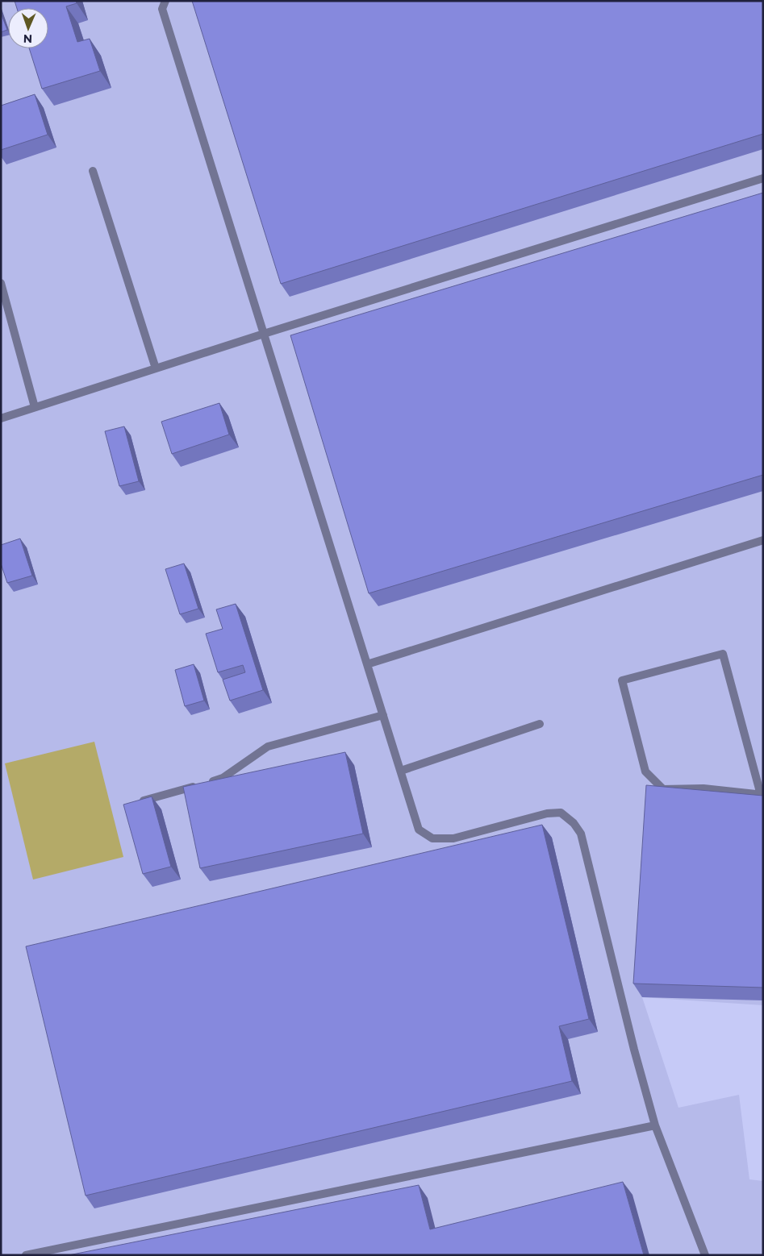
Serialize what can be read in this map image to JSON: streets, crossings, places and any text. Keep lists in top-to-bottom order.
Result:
{
  "north": "bottom"
}
